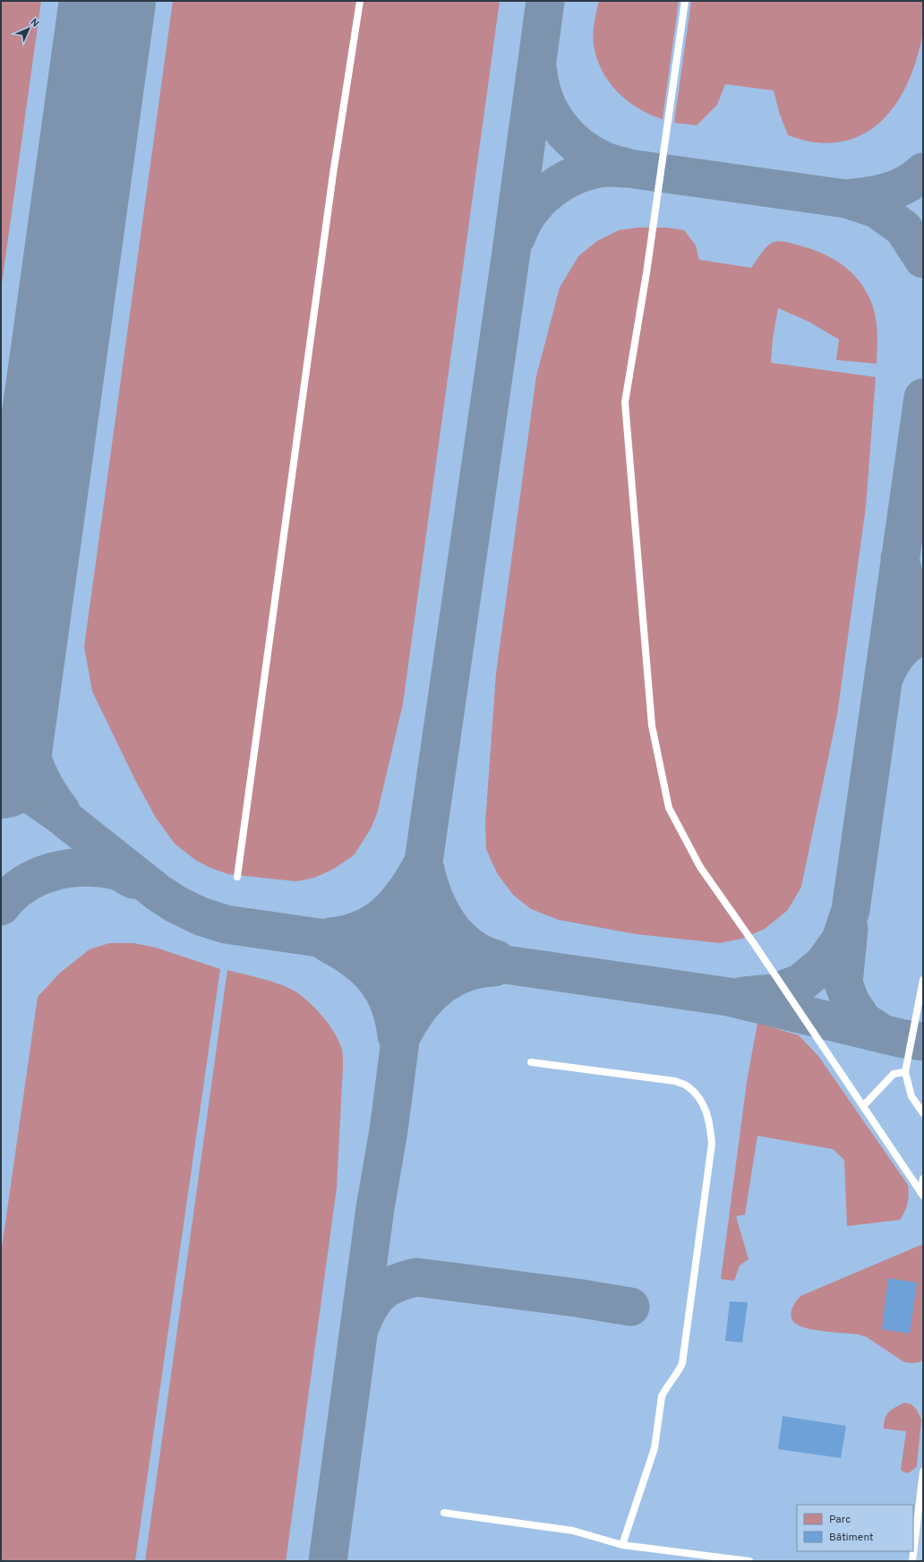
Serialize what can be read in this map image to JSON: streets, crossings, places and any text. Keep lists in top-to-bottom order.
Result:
{
  "legend": ["Parc", "Bâtiment"],
  "north": "top right"
}
